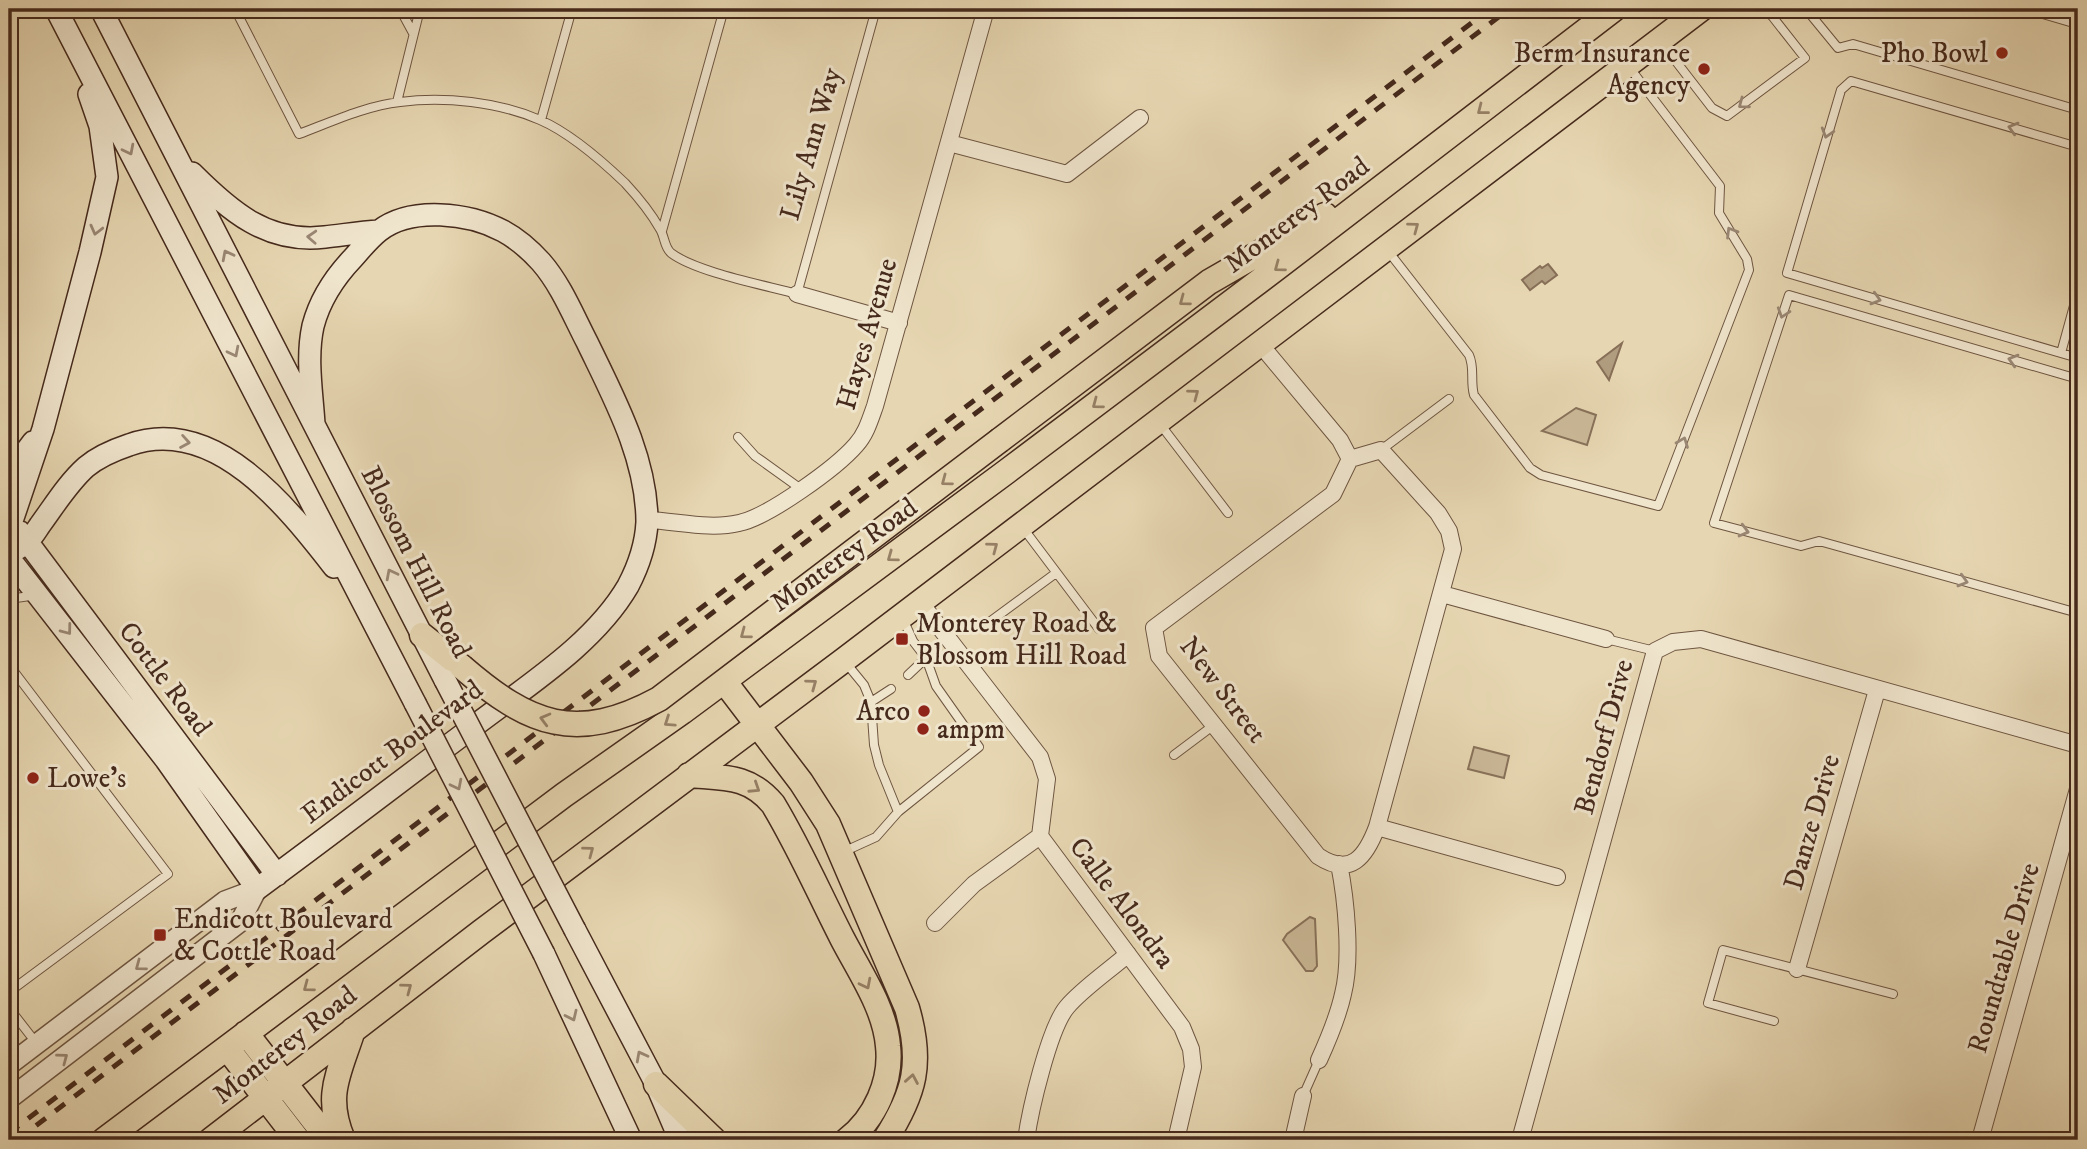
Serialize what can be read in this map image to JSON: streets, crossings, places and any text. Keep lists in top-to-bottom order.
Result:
{
  "streets": {
    "main road": [
      "Monterey Road",
      "Blossom Hill Road",
      "Cottle Road",
      "Endicott Boulevard"
    ],
    "street": [
      "Hayes Avenue",
      "New Street",
      "Bendorf Drive",
      "Danze Drive",
      "Calle Alondra",
      "Roundtable Drive"
    ],
    "lane": ["Lily Ann Way"]
  },
  "crossings": [
    ["Monterey Road", "Calle Alondra"],
    ["Hayes Avenue", "Endicott Boulevard"],
    ["Cottle Road", "Endicott Boulevard"],
    ["Bendorf Drive", "Danze Drive"]
  ],
  "places": {
    "other": [
      "Pho Bowl",
      "Berm Insurance Agency",
      "Arco",
      "ampm",
      "Lowe's"
    ],
    "transit": ["Monterey Road & Blossom Hill Road", "Endicott Boulevard & Cottle Road"]
  }
}
